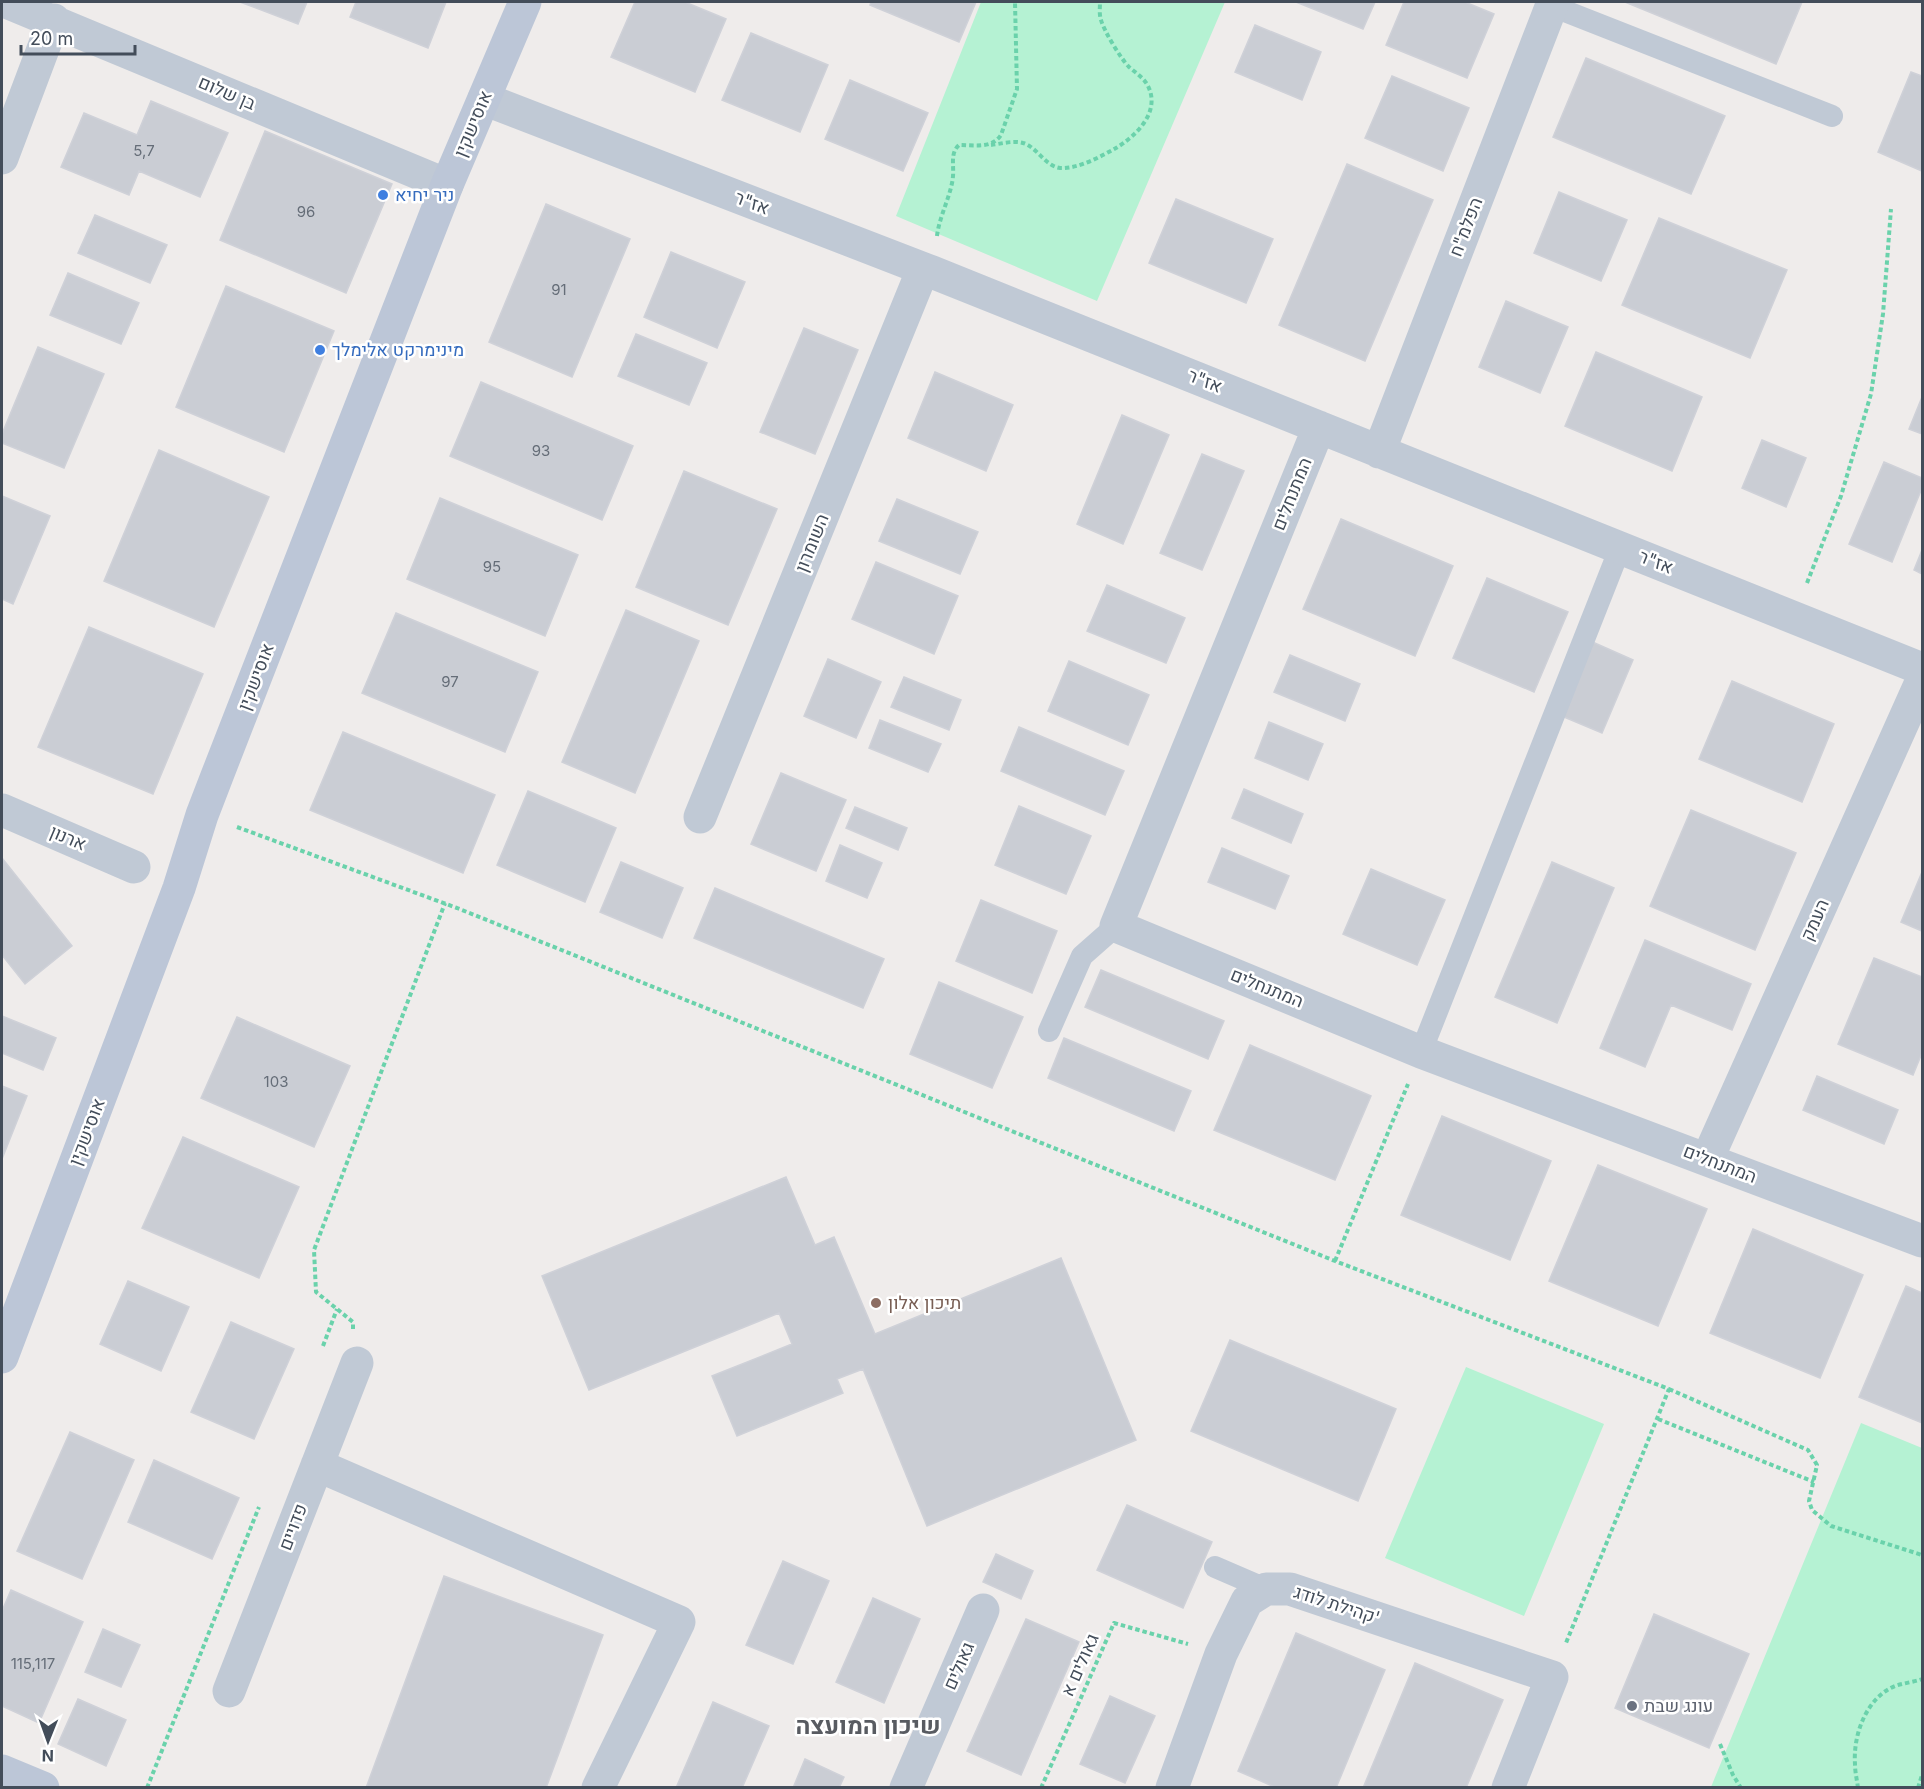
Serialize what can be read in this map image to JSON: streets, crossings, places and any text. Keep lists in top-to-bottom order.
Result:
{
  "streets": {
    "street": [
      "בן שלום",
      "אוסישקין",
      "אז\"ר",
      "הפלמ\"ח",
      "המתנחלים",
      "השומרון",
      "ארנון",
      "העמק",
      "פדויים",
      "קהילת לודג'",
      "גאולים"
    ],
    "path": ["גאולים א"]
  },
  "crossings": [
    ["בן שלום", "אוסישקין"],
    ["אוסישקין", "אז\"ר"],
    ["אז\"ר", "הפלמ\"ח"],
    ["אז\"ר", "המתנחלים"],
    ["אז\"ר", "השומרון"],
    ["המתנחלים", "העמק"]
  ],
  "districts": ["שיכון המועצה"],
  "places": [
    "ניר יחיא",
    "מינימרקט אלימלך",
    "תיכון אלון",
    "עונג שבת"
  ],
  "house_numbers": [
    "5,7",
    "96",
    "91",
    "93",
    "95",
    "97",
    "103",
    "115,117"
  ],
  "scale_bar": "20 m",
  "north": "bottom"
}
